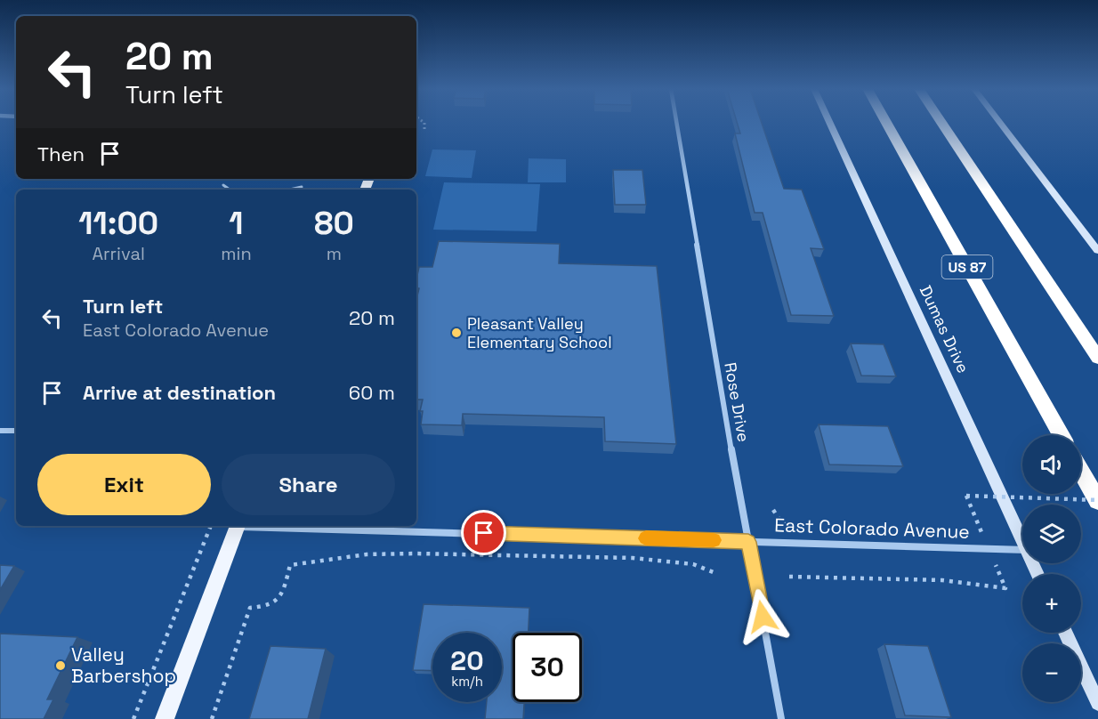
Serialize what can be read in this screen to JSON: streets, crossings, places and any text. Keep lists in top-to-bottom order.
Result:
{
  "streets": {
    "highway": ["US 87"],
    "main road": ["Dumas Drive"],
    "street": ["Rose Drive", "East Colorado Avenue"]
  },
  "crossings": [
    ["Rose Drive", "East Colorado Avenue"]
  ],
  "places": ["Pleasant Valley Elementary School", "Valley Barbershop"],
  "page": {
    "turn": ["20 m", "Turn left"],
    "then": "Then",
    "eta": [
      "11:00",
      "Arrival",
      "1",
      "min",
      "80",
      "m"
    ],
    "list": [
      {
        "name": "Turn left",
        "note": "East Colorado Avenue",
        "value": "20 m"
      },
      {
        "name": "Arrive at destination",
        "value": "60 m"
      }
    ],
    "map_buttons": ["+", "−"],
    "buttons": ["Exit", "Share"],
    "speed": "20 km/h",
    "limit": "30"
  }
}
